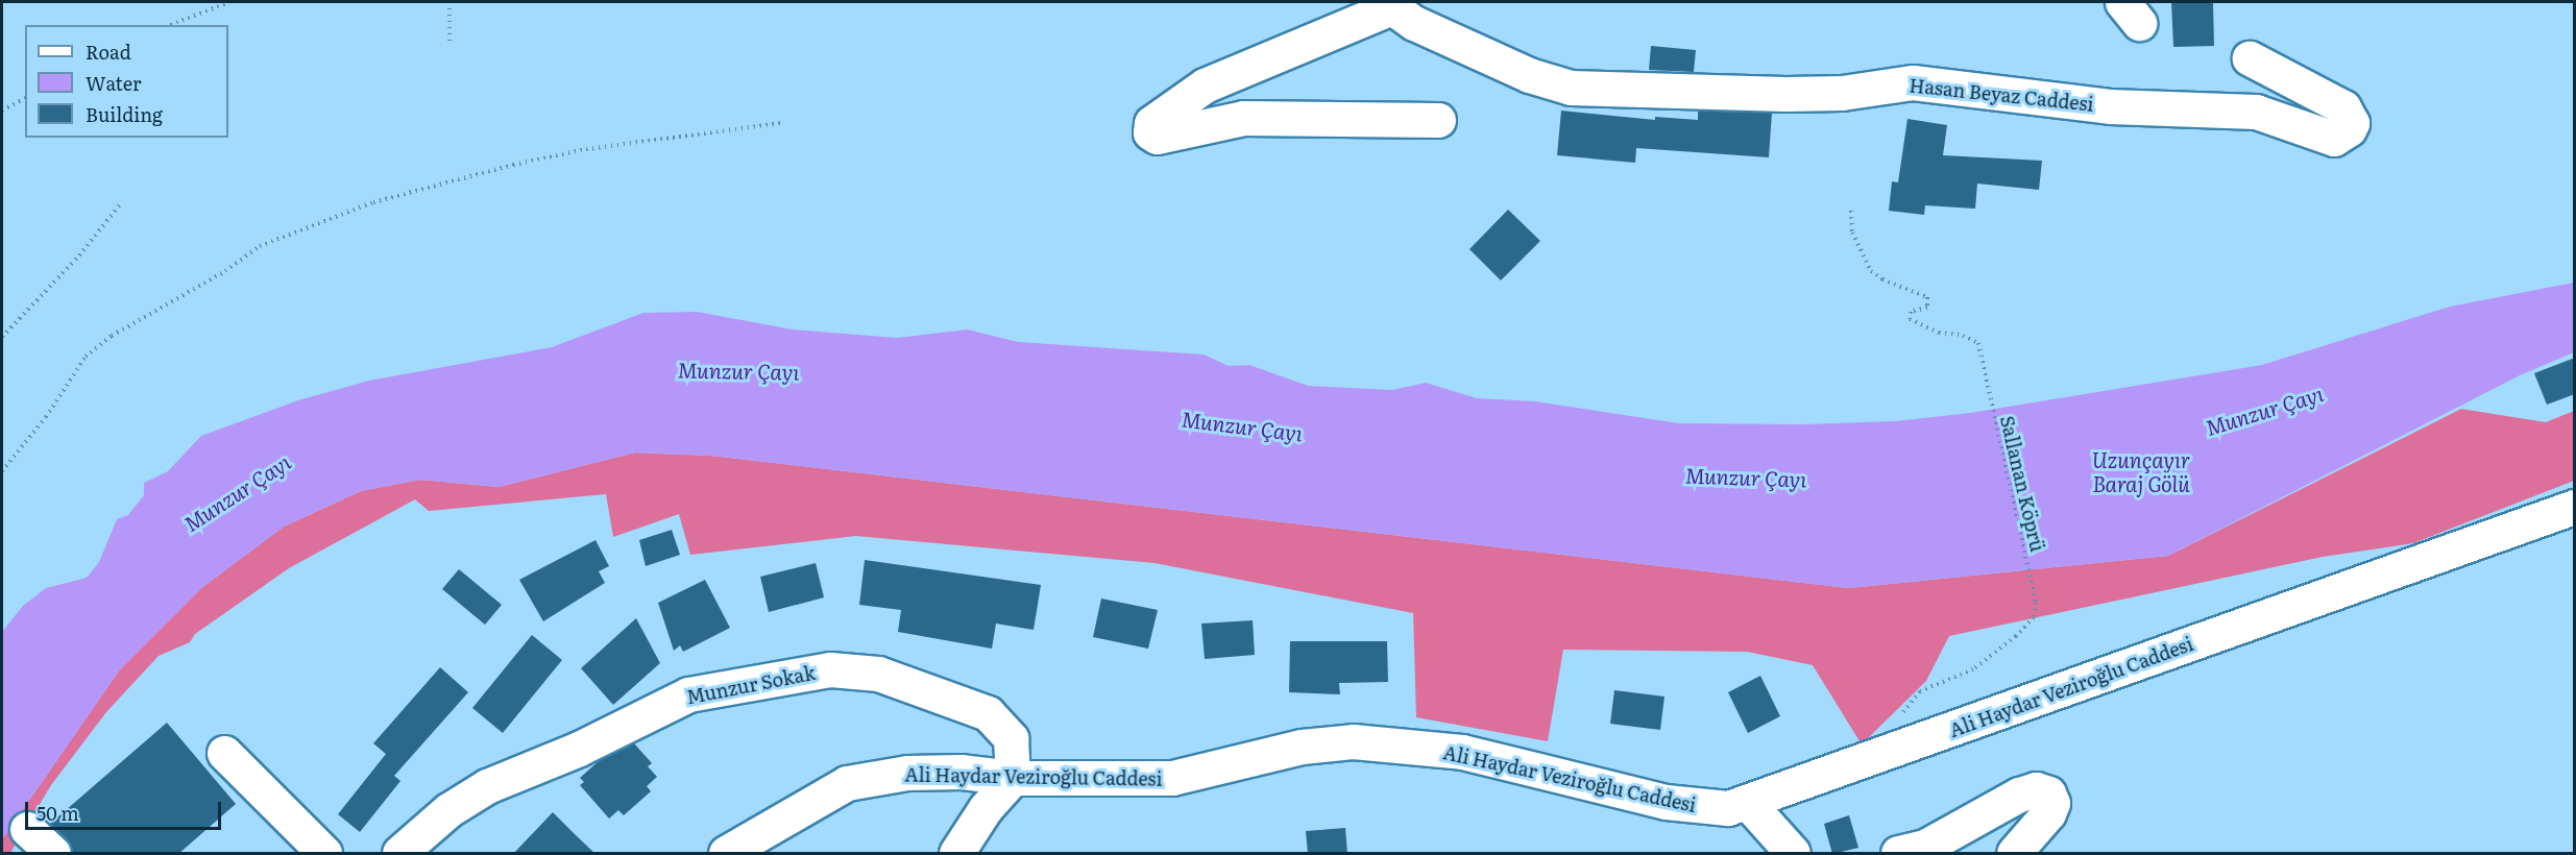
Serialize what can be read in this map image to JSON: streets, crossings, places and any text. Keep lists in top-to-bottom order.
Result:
{
  "streets": {
    "street": ["Hasan Beyaz Caddesi", "Munzur Sokak", "Ali Haydar Veziroğlu Caddesi"],
    "path": ["Sallanan Köprü"]
  },
  "crossings": [
    ["Munzur Sokak", "Ali Haydar Veziroğlu Caddesi"]
  ],
  "water": ["Munzur Çayı", "Uzunçayır Baraj Gölü"],
  "legend": ["Road", "Water", "Building"],
  "scale_bar": "50 m"
}
